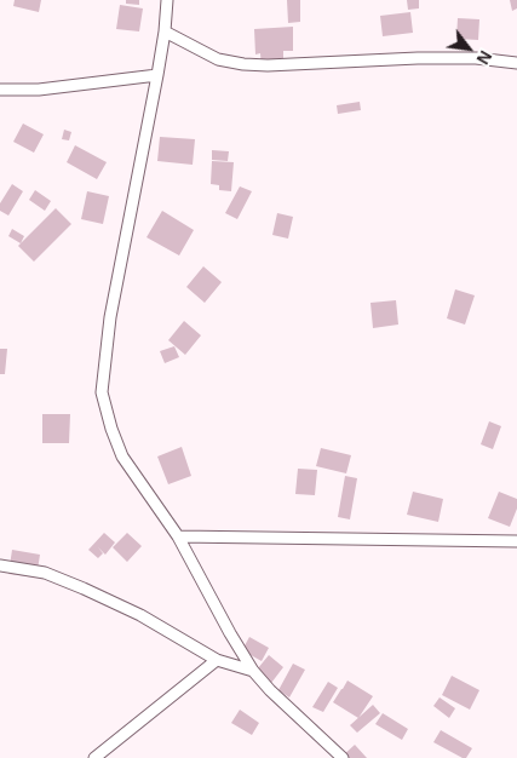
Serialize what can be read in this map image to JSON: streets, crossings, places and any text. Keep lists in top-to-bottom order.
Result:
{
  "north": "bottom right"
}
